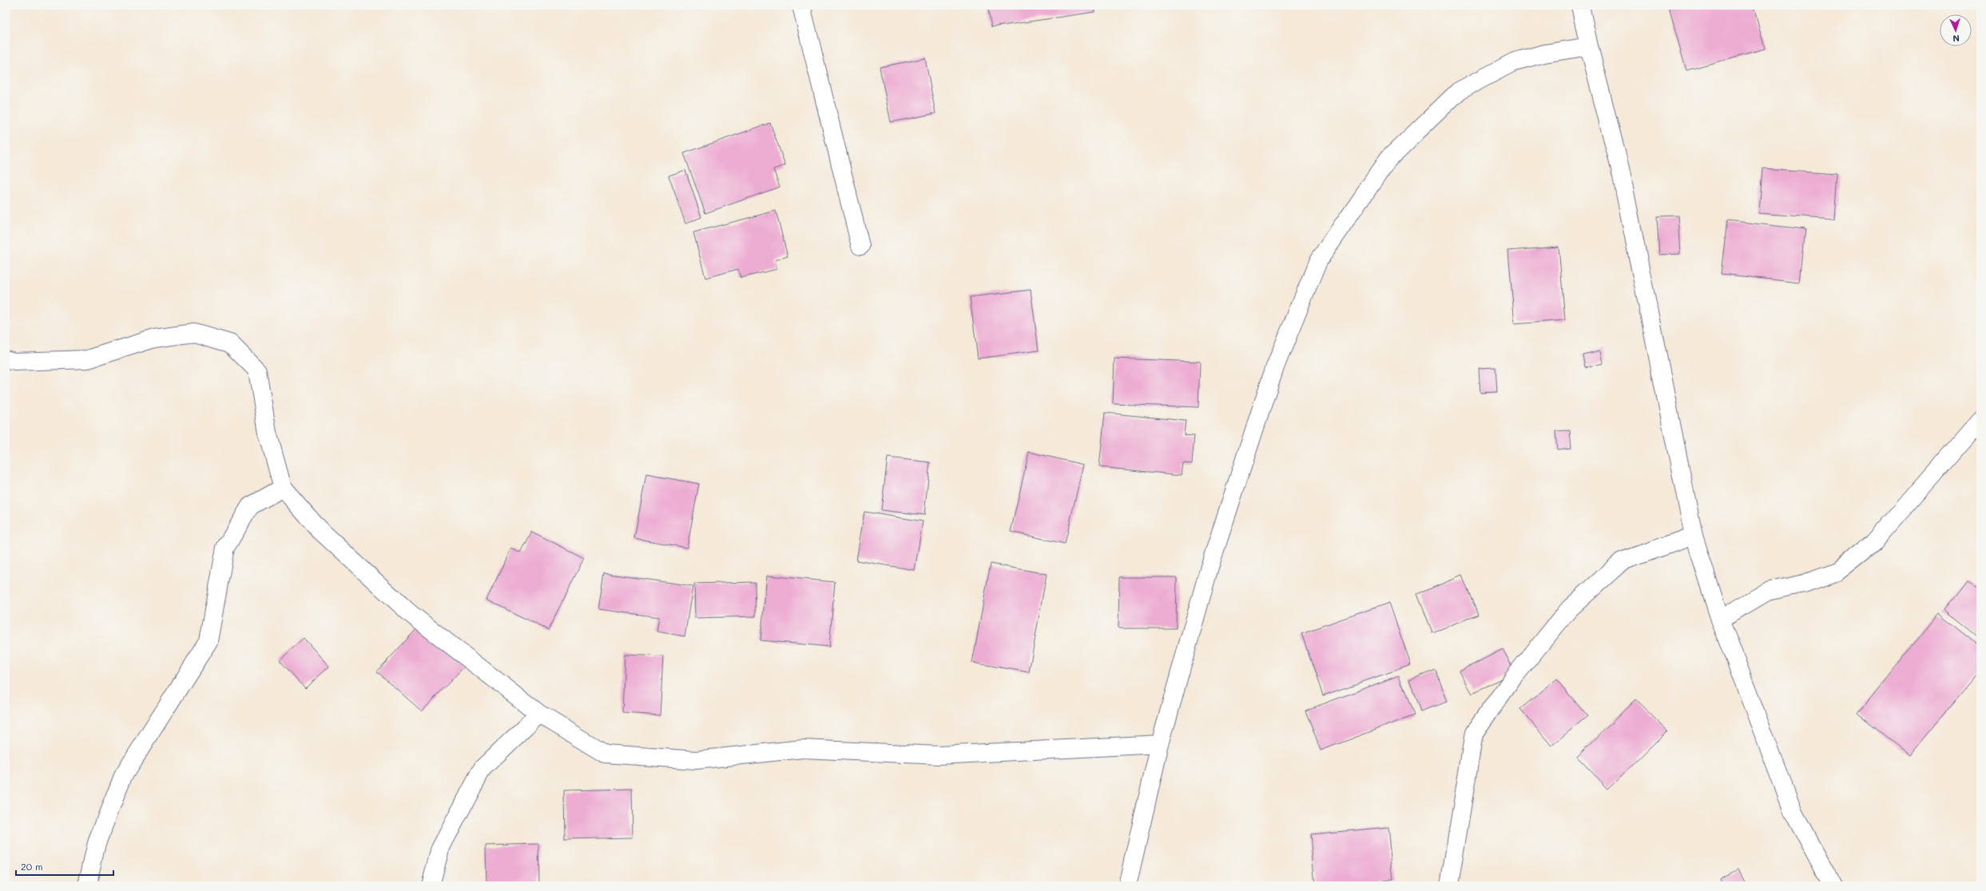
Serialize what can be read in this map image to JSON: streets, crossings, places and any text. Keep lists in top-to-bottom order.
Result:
{
  "scale_bar": "20 m",
  "north": "bottom"
}
